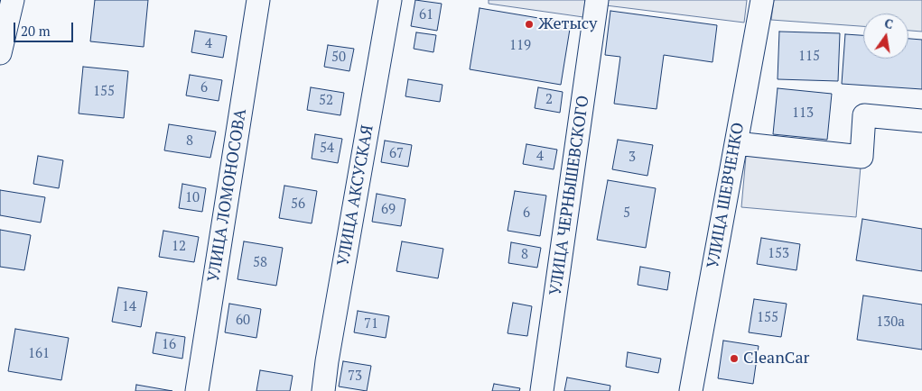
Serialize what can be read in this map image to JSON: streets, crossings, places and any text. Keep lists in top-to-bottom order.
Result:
{
  "streets": {
    "street": [
      "УЛИЦА ЛОМОНОСОВА",
      "УЛИЦА АКСУСКАЯ",
      "УЛИЦА ЧЕРНЫШЕВСКОГО",
      "УЛИЦА ШЕВЧЕНКО"
    ]
  },
  "places": ["Жетысу", "CleanCar"],
  "house_numbers": [
    "61",
    "4",
    "119",
    "115",
    "50",
    "6",
    "155",
    "2",
    "52",
    "113",
    "8",
    "54",
    "67",
    "4",
    "3",
    "10",
    "56",
    "69",
    "6",
    "5",
    "12",
    "153",
    "8",
    "58",
    "14",
    "155",
    "60",
    "130а",
    "71",
    "16",
    "161",
    "73"
  ],
  "scale_bar": "20 m",
  "north": "top"
}
